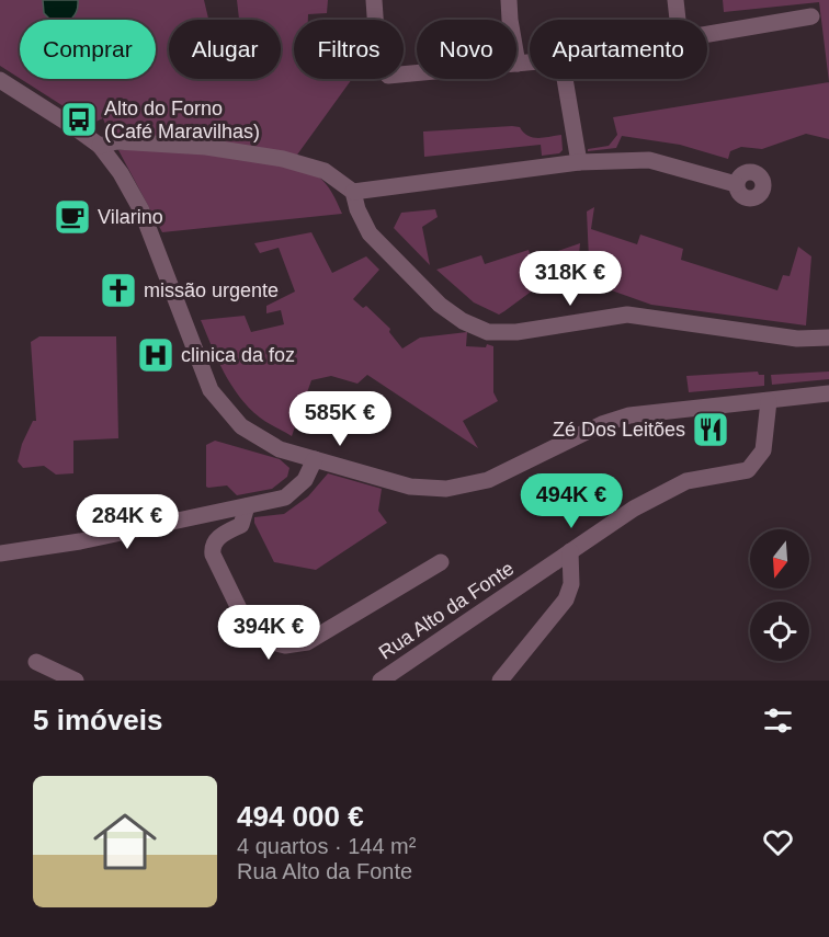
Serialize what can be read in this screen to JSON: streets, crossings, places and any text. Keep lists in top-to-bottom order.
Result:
{
  "streets": {
    "street": ["Rua Alto da Fonte"]
  },
  "places": {
    "bus stop": ["Alto do Forno (Café Maravilhas)"],
    "cafe": ["Vilarino"],
    "church": ["missão urgente"],
    "hospital": ["clinica da foz"],
    "restaurant": ["Zé Dos Leitões"]
  },
  "north": "bottom",
  "page": {
    "chip": [
      "Comprar",
      "Alugar",
      "Filtros",
      "Novo",
      "Apartamento"
    ],
    "price": [
      "318K €",
      "585K €",
      "494K €",
      "284K €",
      "394K €"
    ],
    "heading": "5 imóveis",
    "list": [
      {
        "name": "494 000 €",
        "note": "4 quartos · 144 m² · Rua Alto da Fonte"
      }
    ]
  }
}
